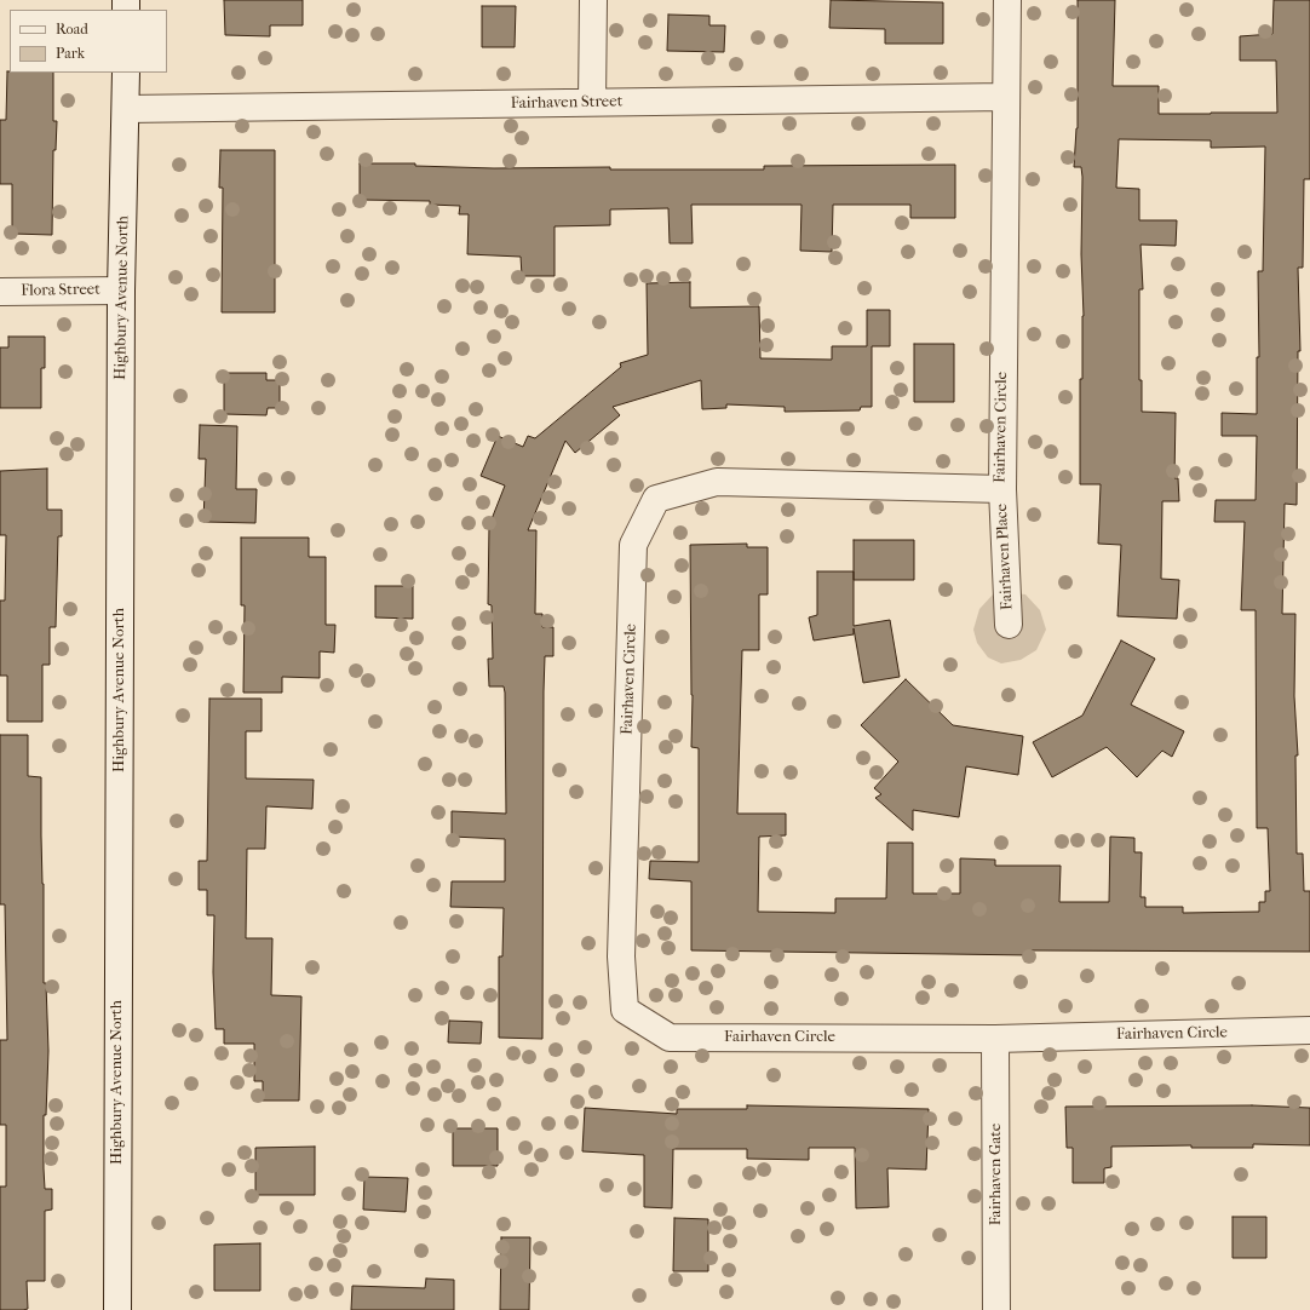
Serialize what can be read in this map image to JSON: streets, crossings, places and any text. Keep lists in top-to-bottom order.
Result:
{
  "streets": {
    "street": [
      "Fairhaven Street",
      "Flora Street",
      "Highbury Avenue North",
      "Fairhaven Circle",
      "Fairhaven Place",
      "Fairhaven Gate"
    ]
  },
  "crossings": [
    ["Fairhaven Street", "Highbury Avenue North"],
    ["Fairhaven Street", "Fairhaven Circle"],
    ["Flora Street", "Highbury Avenue North"],
    ["Fairhaven Circle", "Fairhaven Place"],
    ["Fairhaven Circle", "Fairhaven Gate"]
  ],
  "legend": ["Road", "Park"]
}
